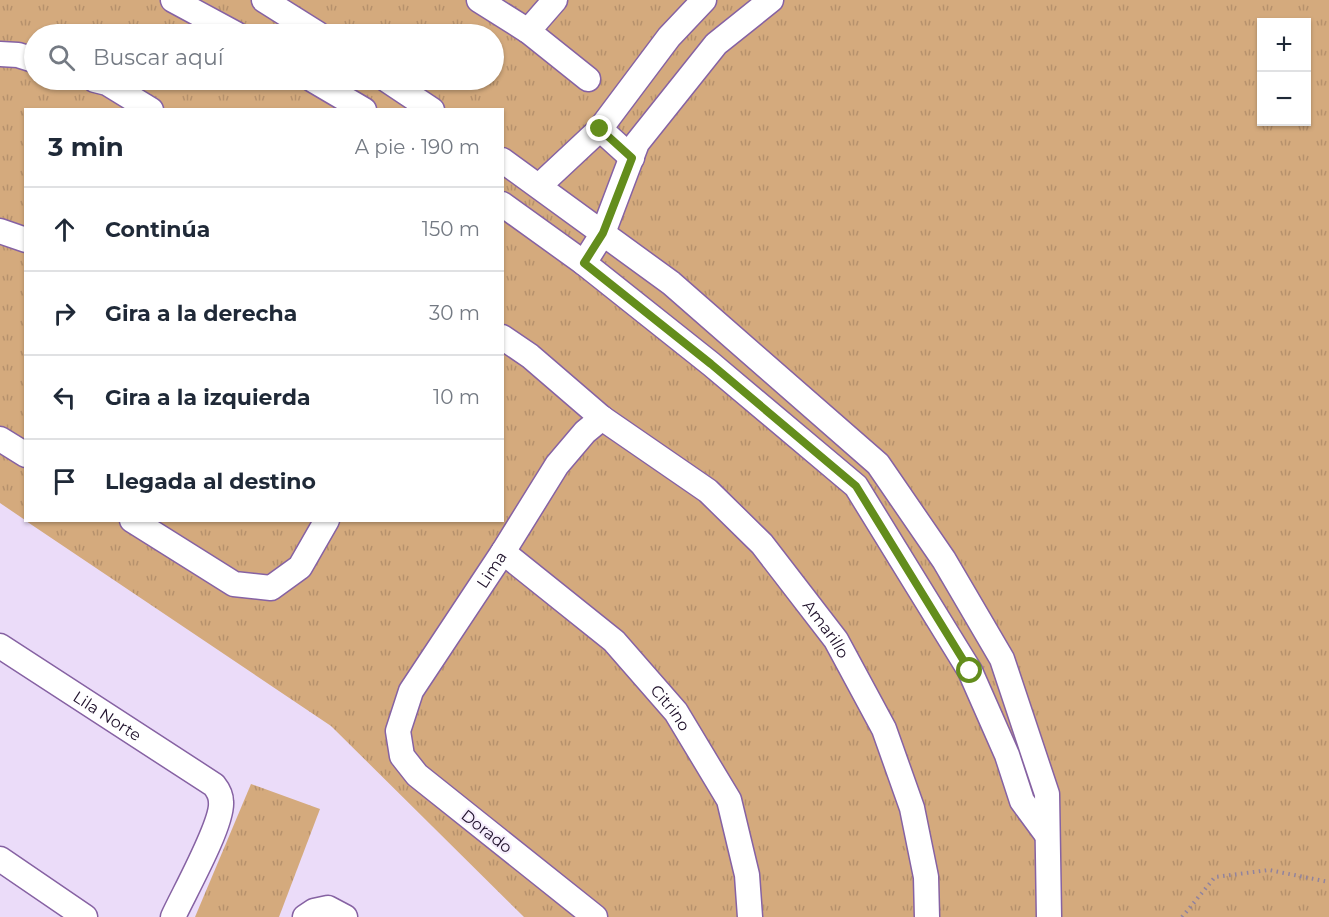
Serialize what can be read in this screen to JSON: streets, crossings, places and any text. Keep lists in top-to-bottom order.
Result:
{
  "streets": {
    "street": [
      "Lima",
      "Amarillo",
      "Citrino",
      "Lila Norte",
      "Dorado"
    ]
  },
  "crossings": [
    ["Lima", "Amarillo"],
    ["Lima", "Citrino"],
    ["Lima", "Dorado"]
  ],
  "page": {
    "map_buttons": ["+", "−"],
    "search": "Buscar aquí",
    "heading": ["3 min", "A pie · 190 m"],
    "list": [
      ["Continúa", "150 m"],
      ["Gira a la derecha", "30 m"],
      ["Gira a la izquierda", "10 m"],
      "Llegada al destino"
    ]
  }
}
